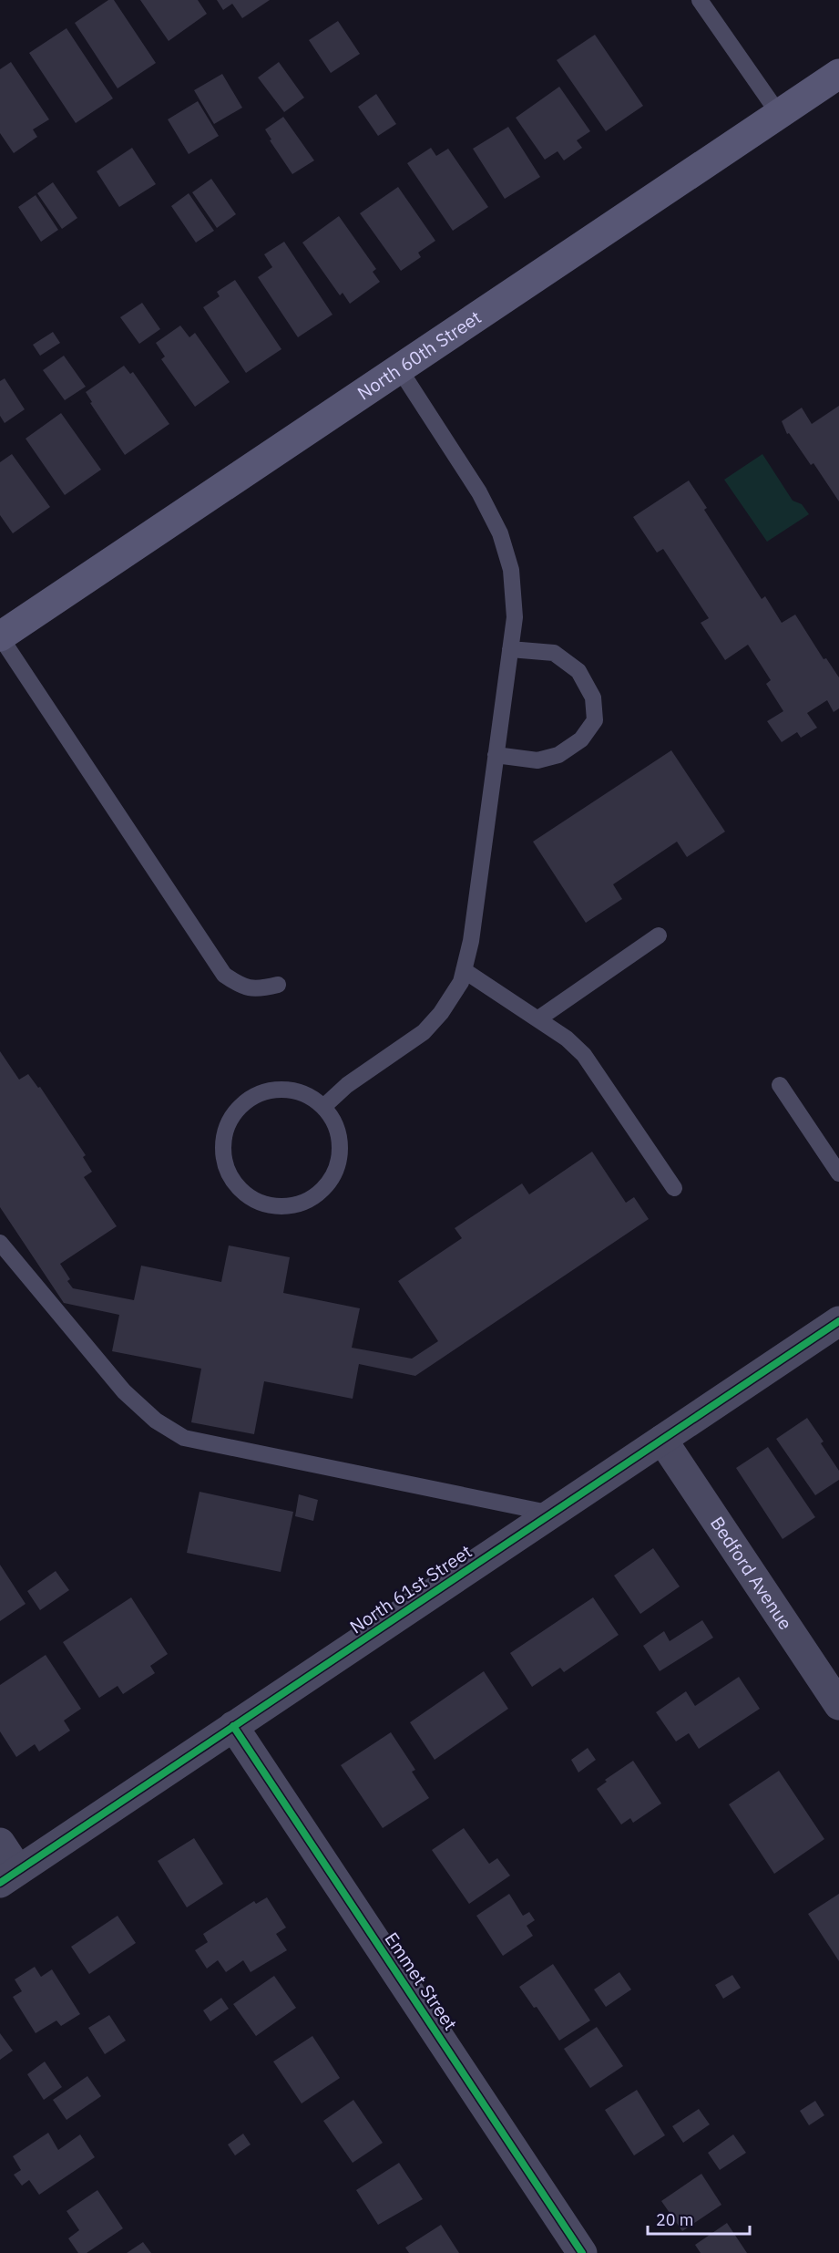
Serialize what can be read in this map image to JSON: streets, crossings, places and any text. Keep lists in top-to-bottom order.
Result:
{
  "streets": {
    "main road": ["North 60th Street"],
    "street": ["Bedford Avenue", "North 61st Street", "Emmet Street"]
  },
  "crossings": [
    ["Bedford Avenue", "North 61st Street"],
    ["North 61st Street", "Emmet Street"]
  ],
  "scale_bar": "20 m"
}
